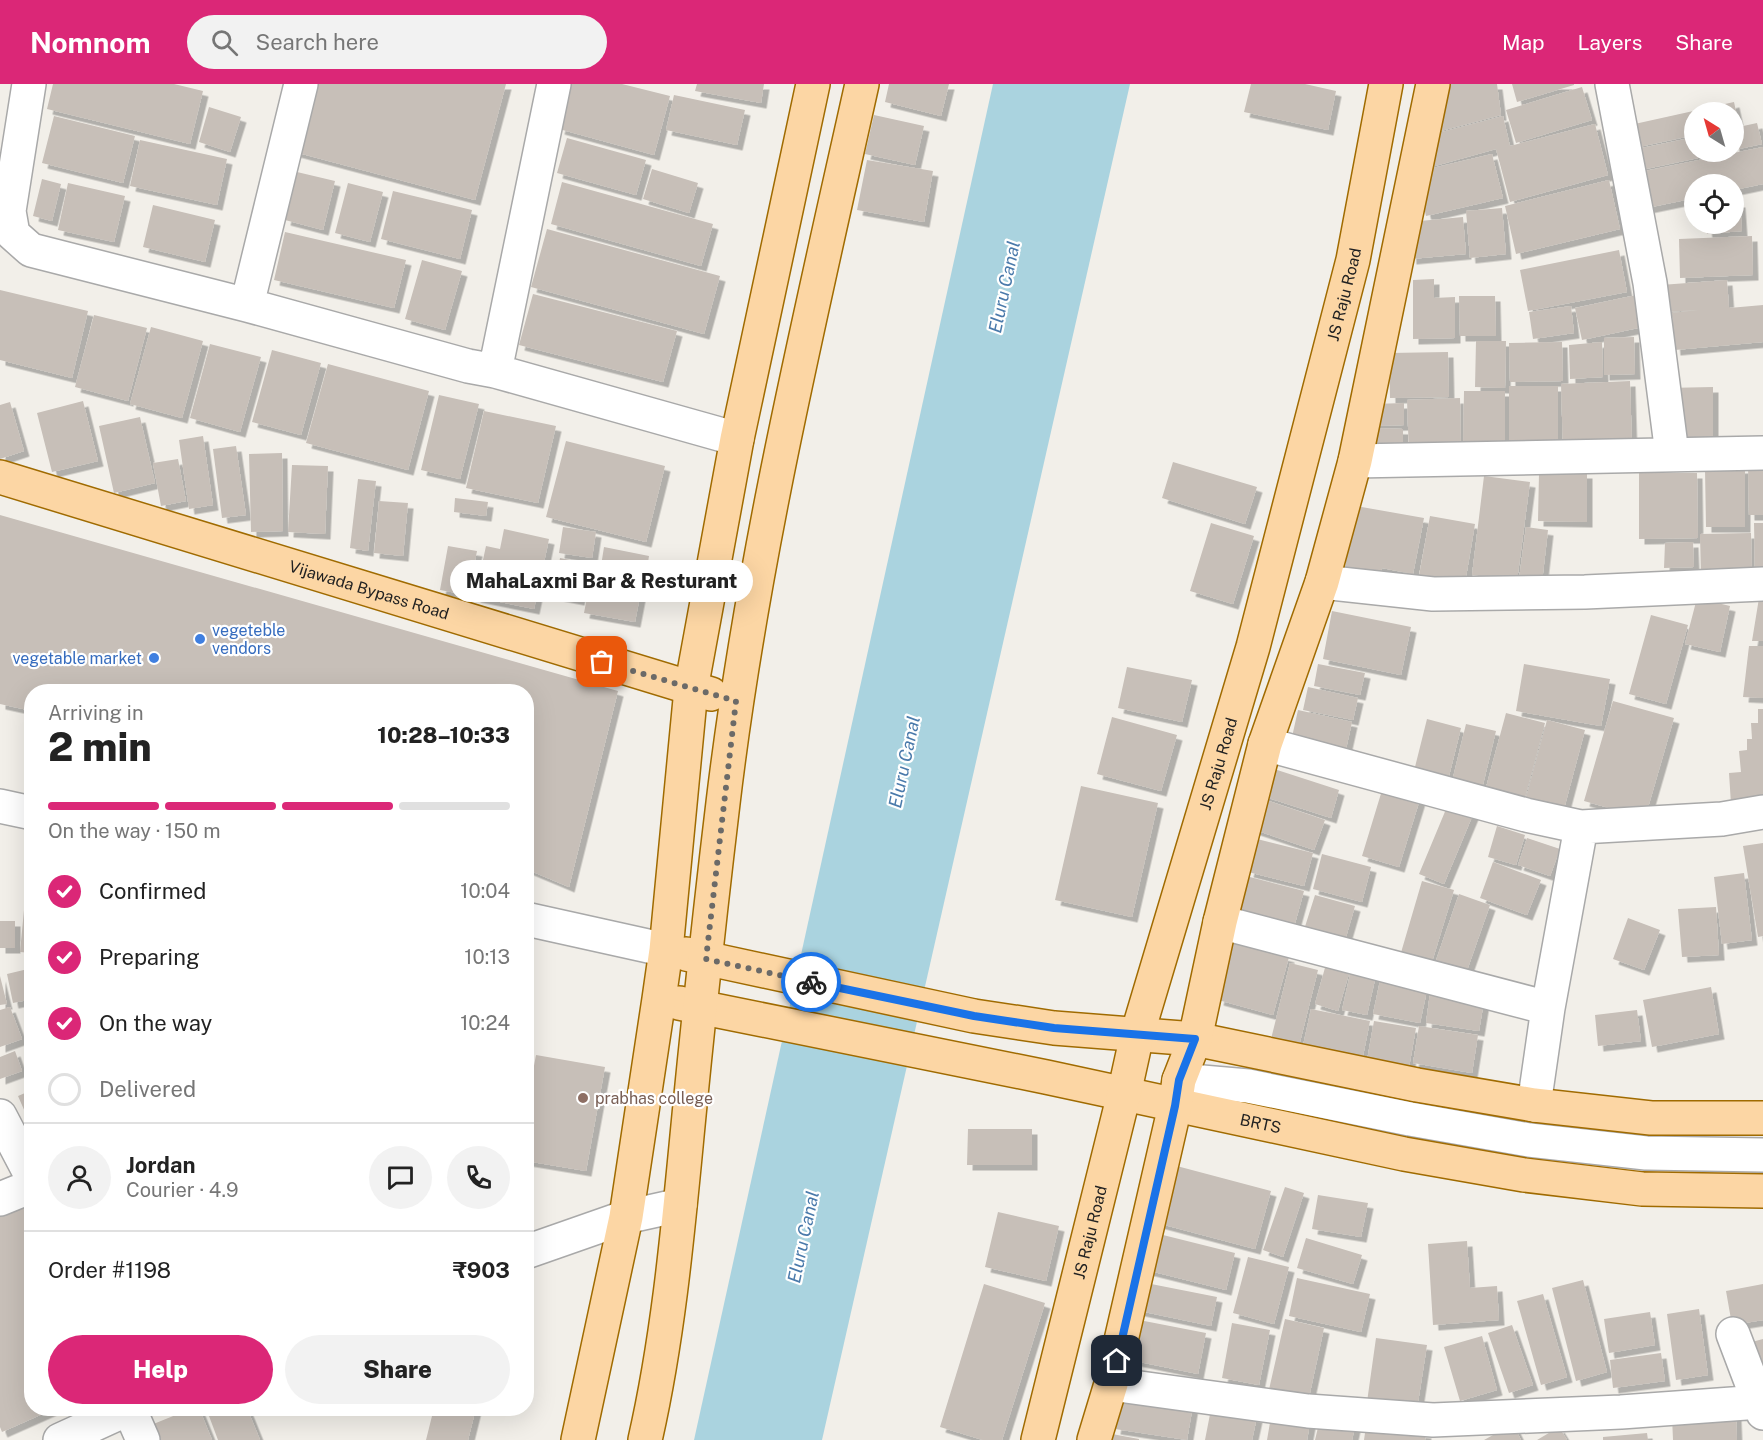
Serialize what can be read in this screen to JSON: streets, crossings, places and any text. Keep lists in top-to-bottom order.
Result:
{
  "streets": {
    "main road": ["JS Raju Road", "Vijawada Bypass Road", "BRTS"]
  },
  "crossings": [
    ["JS Raju Road", "BRTS"]
  ],
  "water": ["Eluru Canal"],
  "places": [
    "vegeteble vendors",
    "vegetable market",
    "MahaLaxmi Bar & Resturant",
    "prabhas college"
  ],
  "north": "top left",
  "page": {
    "header": "Nomnom",
    "search": "Search here",
    "nav": ["Map", "Layers", "Share"],
    "bubble": "MahaLaxmi Bar & Resturant",
    "heading": ["2 min", "Arriving in", "10:28–10:33"],
    "panel": [
      "Jordan",
      "Courier · 4.9",
      "Order #1198",
      "₹903"
    ],
    "bar": "On the way · 150 m",
    "list": [
      ["Confirmed", "10:04"],
      ["Preparing", "10:13"],
      ["On the way", "10:24"],
      "Delivered"
    ],
    "buttons": ["Help", "Share"]
  }
}
